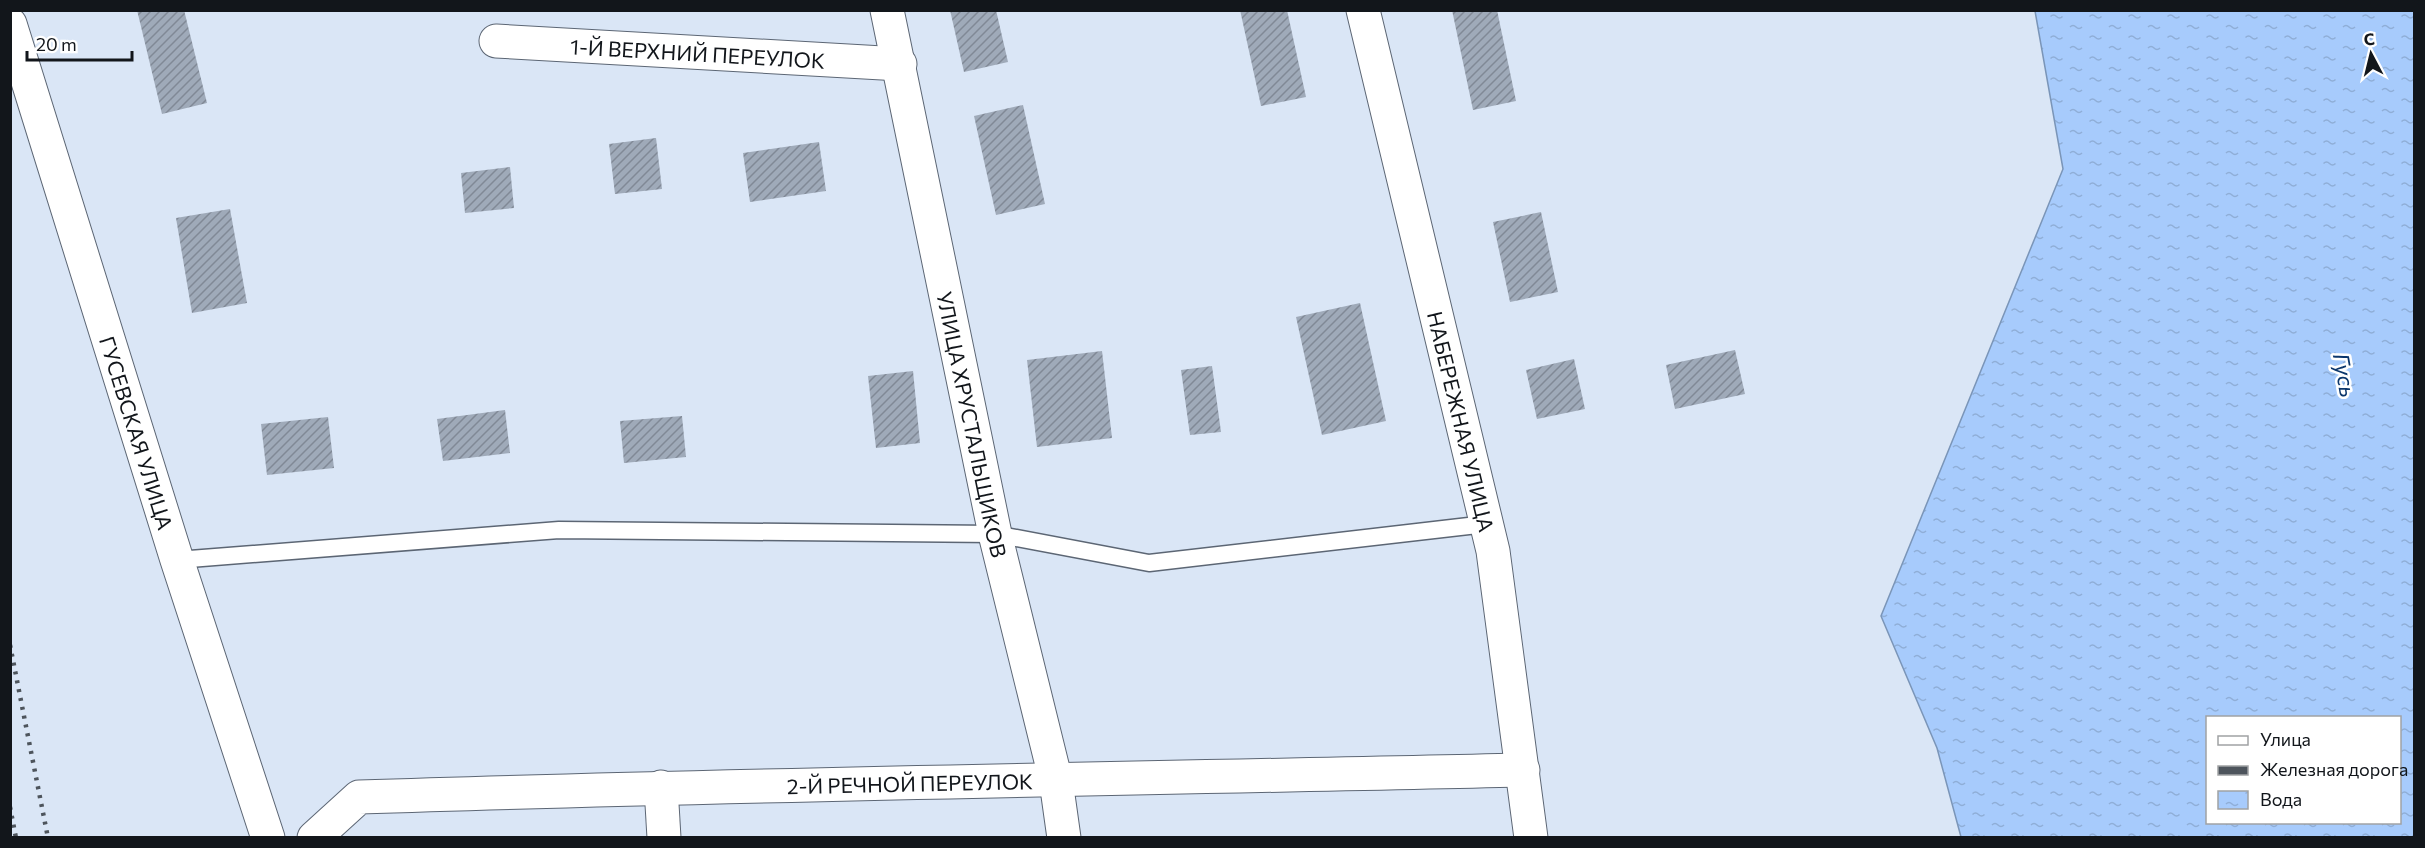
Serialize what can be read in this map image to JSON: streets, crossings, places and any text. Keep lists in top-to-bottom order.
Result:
{
  "streets": {
    "street": [
      "1-Й ВЕРХНИЙ ПЕРЕУЛОК",
      "НАБЕРЕЖНАЯ УЛИЦА",
      "УЛИЦА ХРУСТАЛЬЩИКОВ",
      "ГУСЕВСКАЯ УЛИЦА",
      "2-Й РЕЧНОЙ ПЕРЕУЛОК"
    ]
  },
  "crossings": [
    ["1-Й ВЕРХНИЙ ПЕРЕУЛОК", "УЛИЦА ХРУСТАЛЬЩИКОВ"],
    ["НАБЕРЕЖНАЯ УЛИЦА", "2-Й РЕЧНОЙ ПЕРЕУЛОК"],
    ["УЛИЦА ХРУСТАЛЬЩИКОВ", "2-Й РЕЧНОЙ ПЕРЕУЛОК"]
  ],
  "water": ["Гусь"],
  "legend": ["Улица", "Железная дорога", "Вода"],
  "scale_bar": "20 m",
  "north": "top"
}
